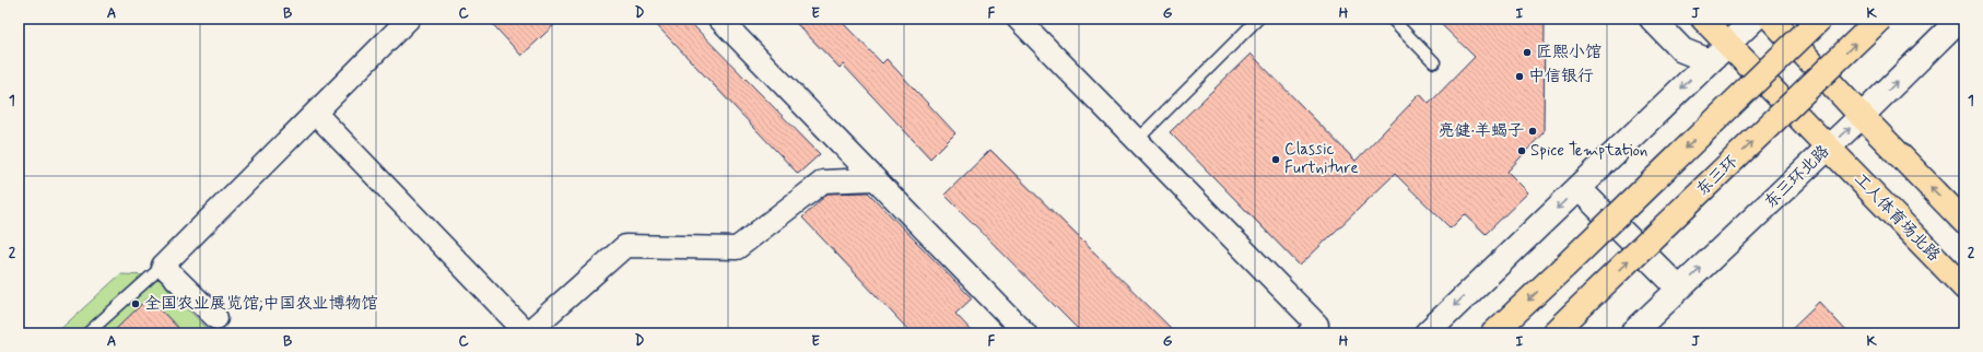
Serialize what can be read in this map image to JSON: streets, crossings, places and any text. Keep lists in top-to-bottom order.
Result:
{
  "streets": {
    "main road": ["东三环", "工人体育场北路"],
    "street": ["东三环北路"]
  },
  "crossings": [
    ["东三环北路", "工人体育场北路"]
  ],
  "places": [
    "匠熙小馆",
    "中信银行",
    "亮健·羊蝎子",
    "Spice Temptation",
    "Classic Furtniture",
    "全国农业展览馆;中国农业博物馆"
  ],
  "grid": {
    "columns": [
      "A",
      "B",
      "C",
      "D",
      "E",
      "F",
      "G",
      "H",
      "I",
      "J",
      "K"
    ],
    "rows": ["1", "2"]
  }
}
